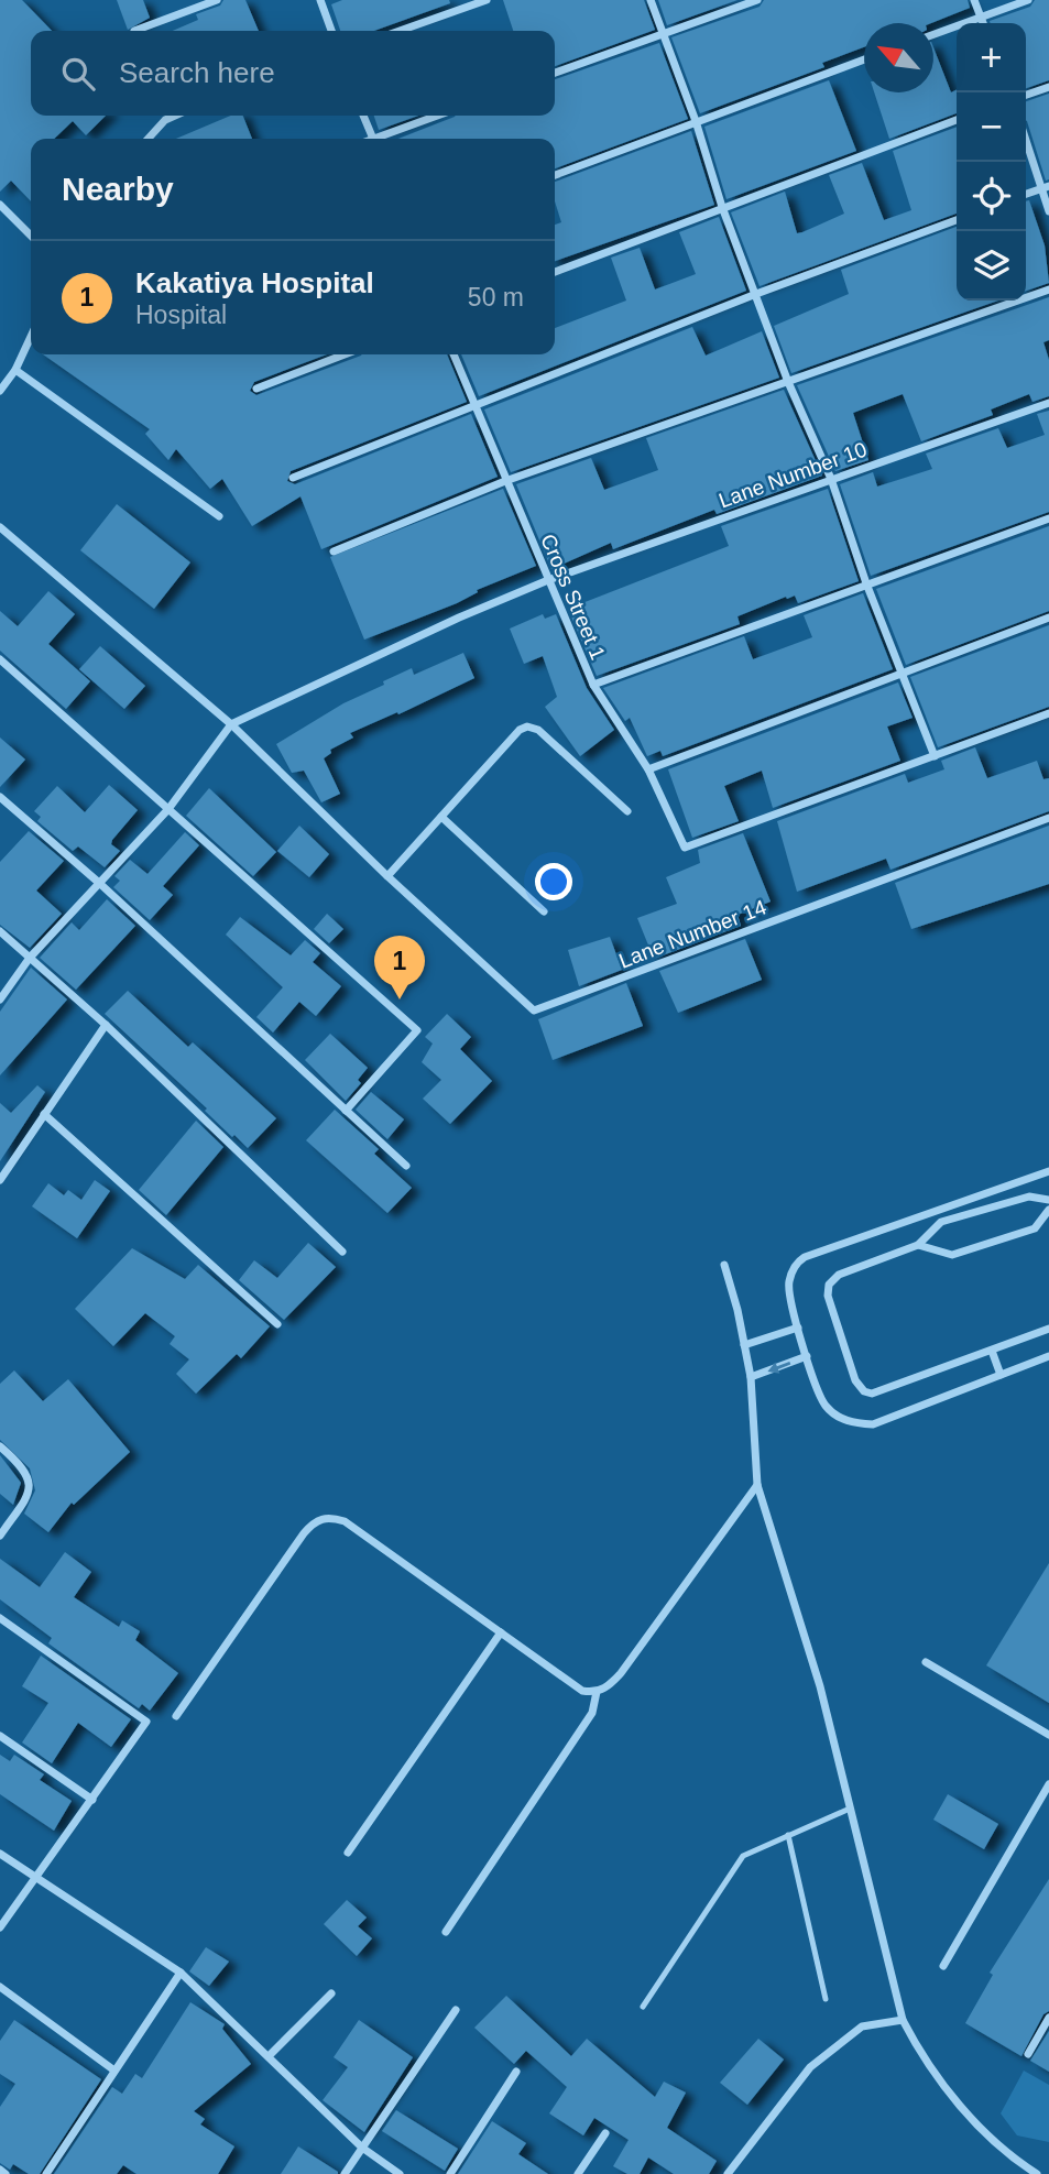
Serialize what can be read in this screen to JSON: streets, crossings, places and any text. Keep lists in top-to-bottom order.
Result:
{
  "streets": {
    "street": ["Lane Number 10", "Cross Street 1", "Lane Number 14"]
  },
  "crossings": [
    ["Lane Number 10", "Cross Street 1"]
  ],
  "north": "top left",
  "page": {
    "map_buttons": ["+", "−"],
    "search": "Search here",
    "heading": "Nearby",
    "list": [
      {
        "mark": "1",
        "name": "Kakatiya Hospital",
        "note": "Hospital",
        "value": "50 m"
      }
    ],
    "pins": "1"
  }
}
